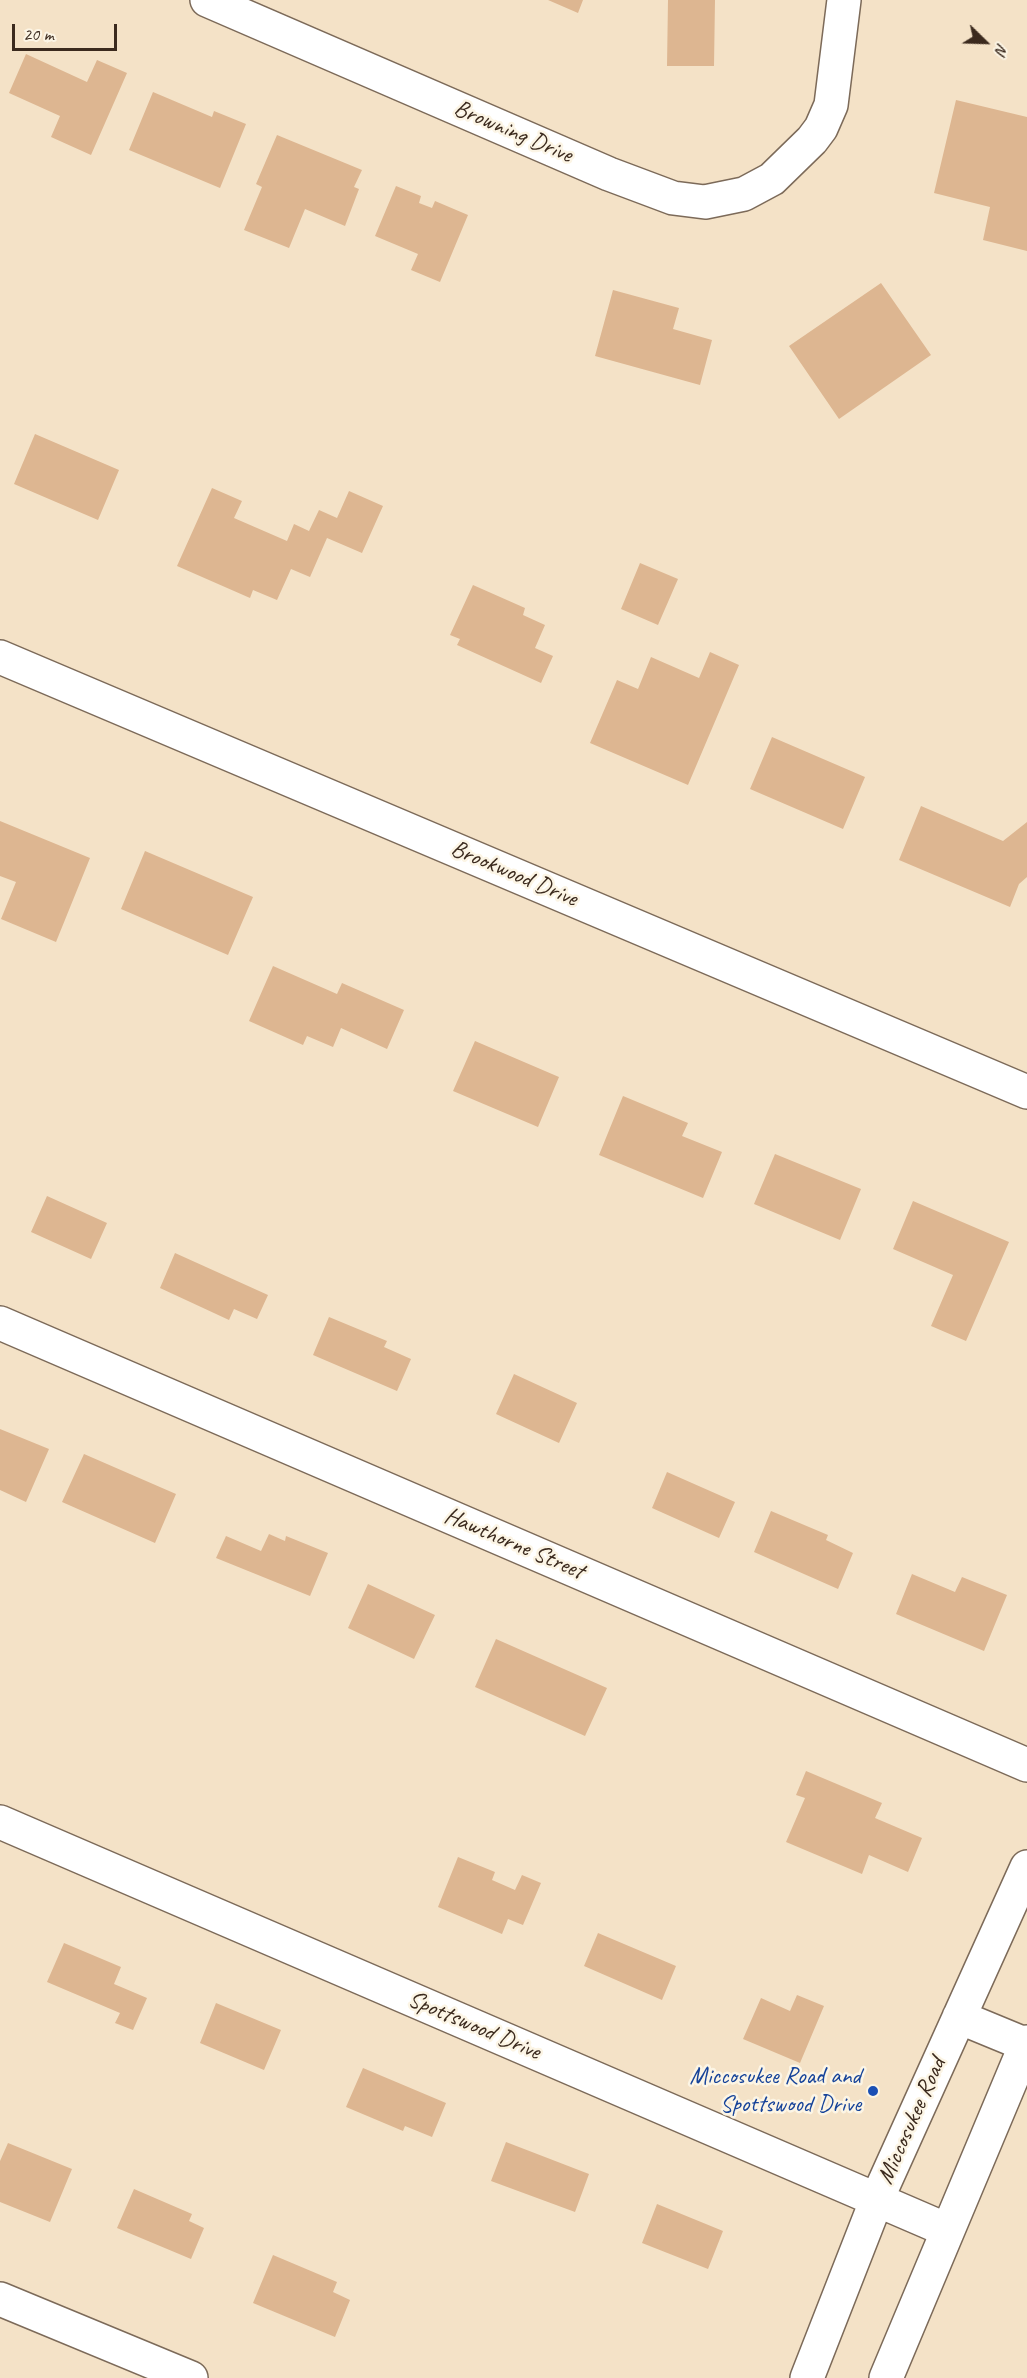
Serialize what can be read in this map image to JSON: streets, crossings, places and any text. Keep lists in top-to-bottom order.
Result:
{
  "streets": {
    "street": [
      "Browning Drive",
      "Brookwood Drive",
      "Hawthorne Street",
      "Spottswood Drive",
      "Miccosukee Road"
    ]
  },
  "crossings": [
    ["Spottswood Drive", "Miccosukee Road"]
  ],
  "places": ["Miccosukee Road and Spottswood Drive"],
  "scale_bar": "20 m",
  "north": "bottom right"
}
